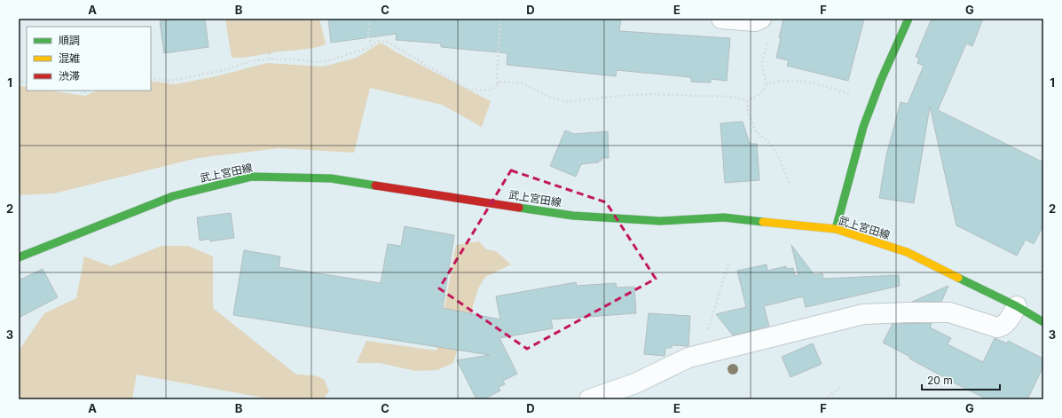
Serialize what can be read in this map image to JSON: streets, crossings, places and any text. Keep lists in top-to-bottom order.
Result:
{
  "streets": {
    "main road": ["武上宮田線"]
  },
  "legend": ["順調", "混雑", "渋滞"],
  "scale_bar": "20 m",
  "grid": {
    "columns": [
      "A",
      "B",
      "C",
      "D",
      "E",
      "F",
      "G"
    ],
    "rows": ["1", "2", "3"]
  }
}
